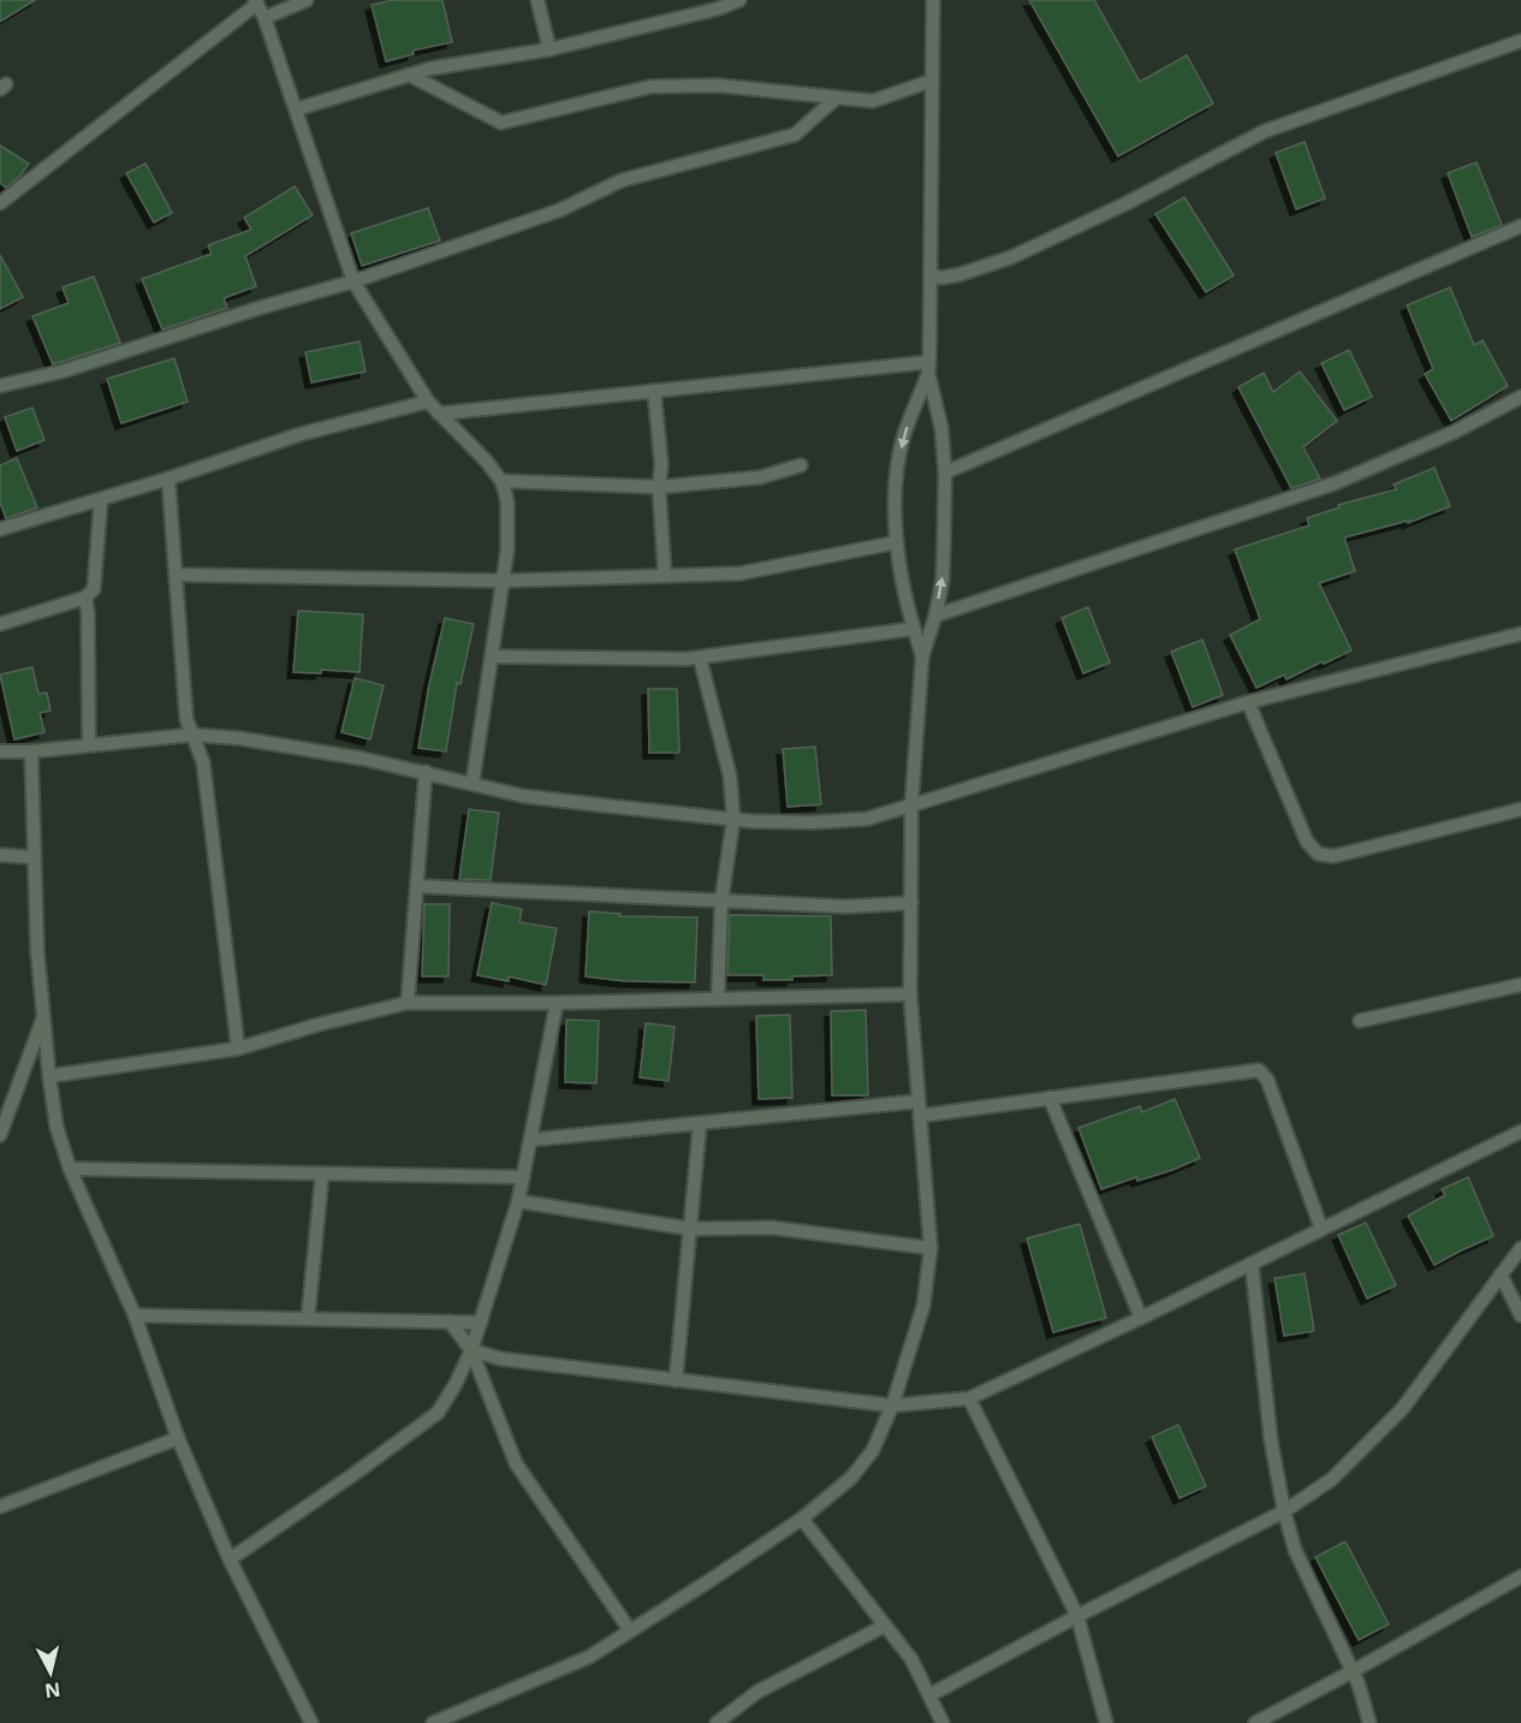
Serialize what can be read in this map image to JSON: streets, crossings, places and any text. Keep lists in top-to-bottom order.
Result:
{
  "north": "bottom"
}
